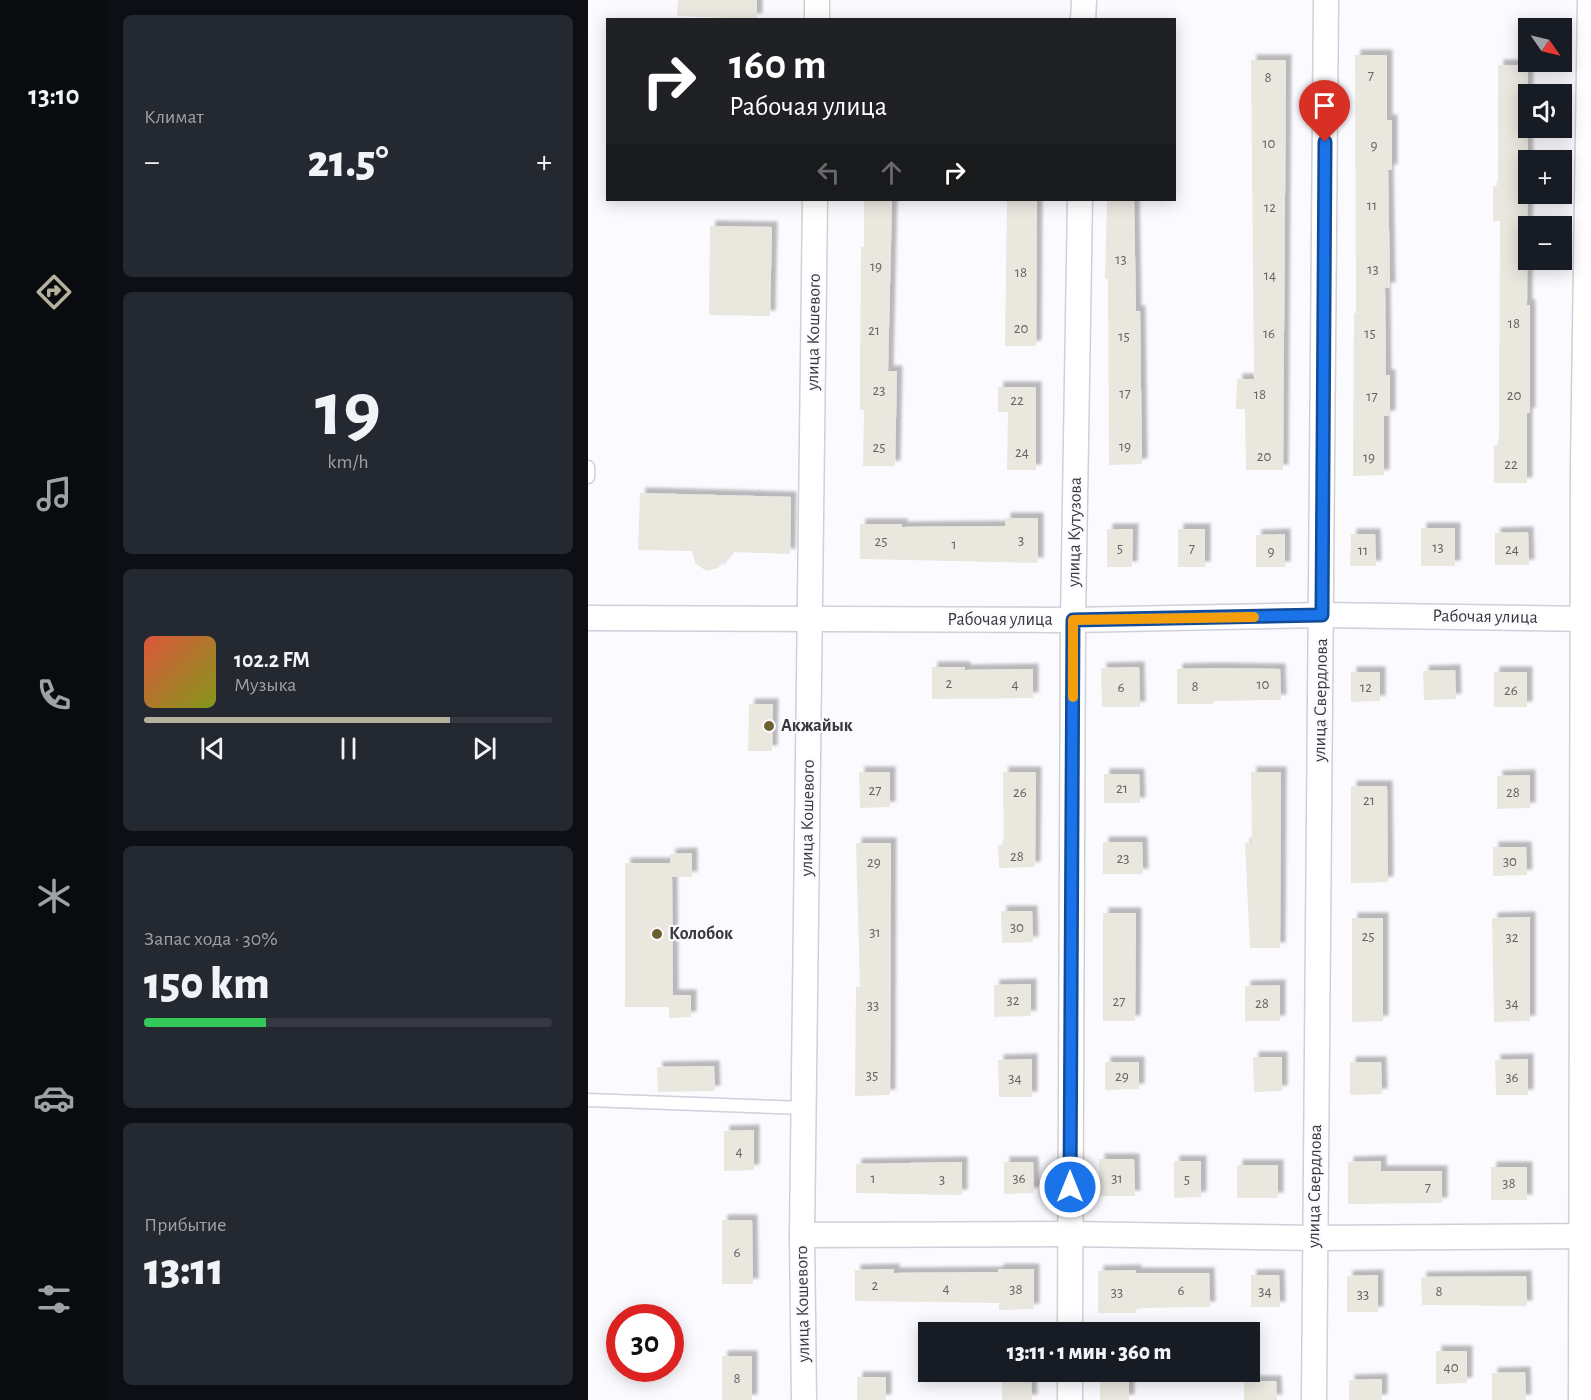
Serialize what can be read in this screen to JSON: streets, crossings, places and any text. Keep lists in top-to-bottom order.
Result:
{
  "streets": {
    "street": [
      "улица Кошевого",
      "улица Кутузова",
      "Рабочая улица",
      "улица Свердлова"
    ]
  },
  "crossings": [
    ["улица Кошевого", "Рабочая улица"],
    ["улица Кутузова", "Рабочая улица"],
    ["Рабочая улица", "улица Свердлова"]
  ],
  "places": ["Акжайык", "Колобок"],
  "house_numbers": [
    "7",
    "8",
    "10",
    "9",
    "11",
    "12",
    "13",
    "19",
    "13",
    "18",
    "14",
    "18",
    "20",
    "21",
    "16",
    "15",
    "15",
    "23",
    "17",
    "18",
    "20",
    "17",
    "22",
    "19",
    "25",
    "24",
    "20",
    "19",
    "22",
    "3",
    "25",
    "1",
    "13",
    "5",
    "7",
    "24",
    "11",
    "9",
    "2",
    "4",
    "10",
    "8",
    "6",
    "12",
    "26",
    "21",
    "27",
    "26",
    "28",
    "21",
    "28",
    "23",
    "30",
    "29",
    "30",
    "31",
    "25",
    "32",
    "32",
    "27",
    "28",
    "34",
    "33",
    "35",
    "29",
    "36",
    "34",
    "4",
    "1",
    "36",
    "31",
    "3",
    "5",
    "38",
    "7",
    "6",
    "2",
    "4",
    "38",
    "6",
    "34",
    "8",
    "33",
    "33",
    "40",
    "8"
  ],
  "north": "bottom right",
  "page": {
    "tabs": "13:10",
    "tile": [
      "Климат",
      ["19", "km/h"],
      ["Запас хода · 30%", "150 km"],
      ["Прибытие", "13:11"]
    ],
    "map_buttons": ["+", "−"],
    "turn": ["160 m", "Рабочая улица"],
    "heat": ["−", "21.5°", "+"],
    "song": ["102.2 FM", "Музыка"],
    "limit": "30",
    "trip": "13:11 · 1 мин · 360 m"
  }
}
